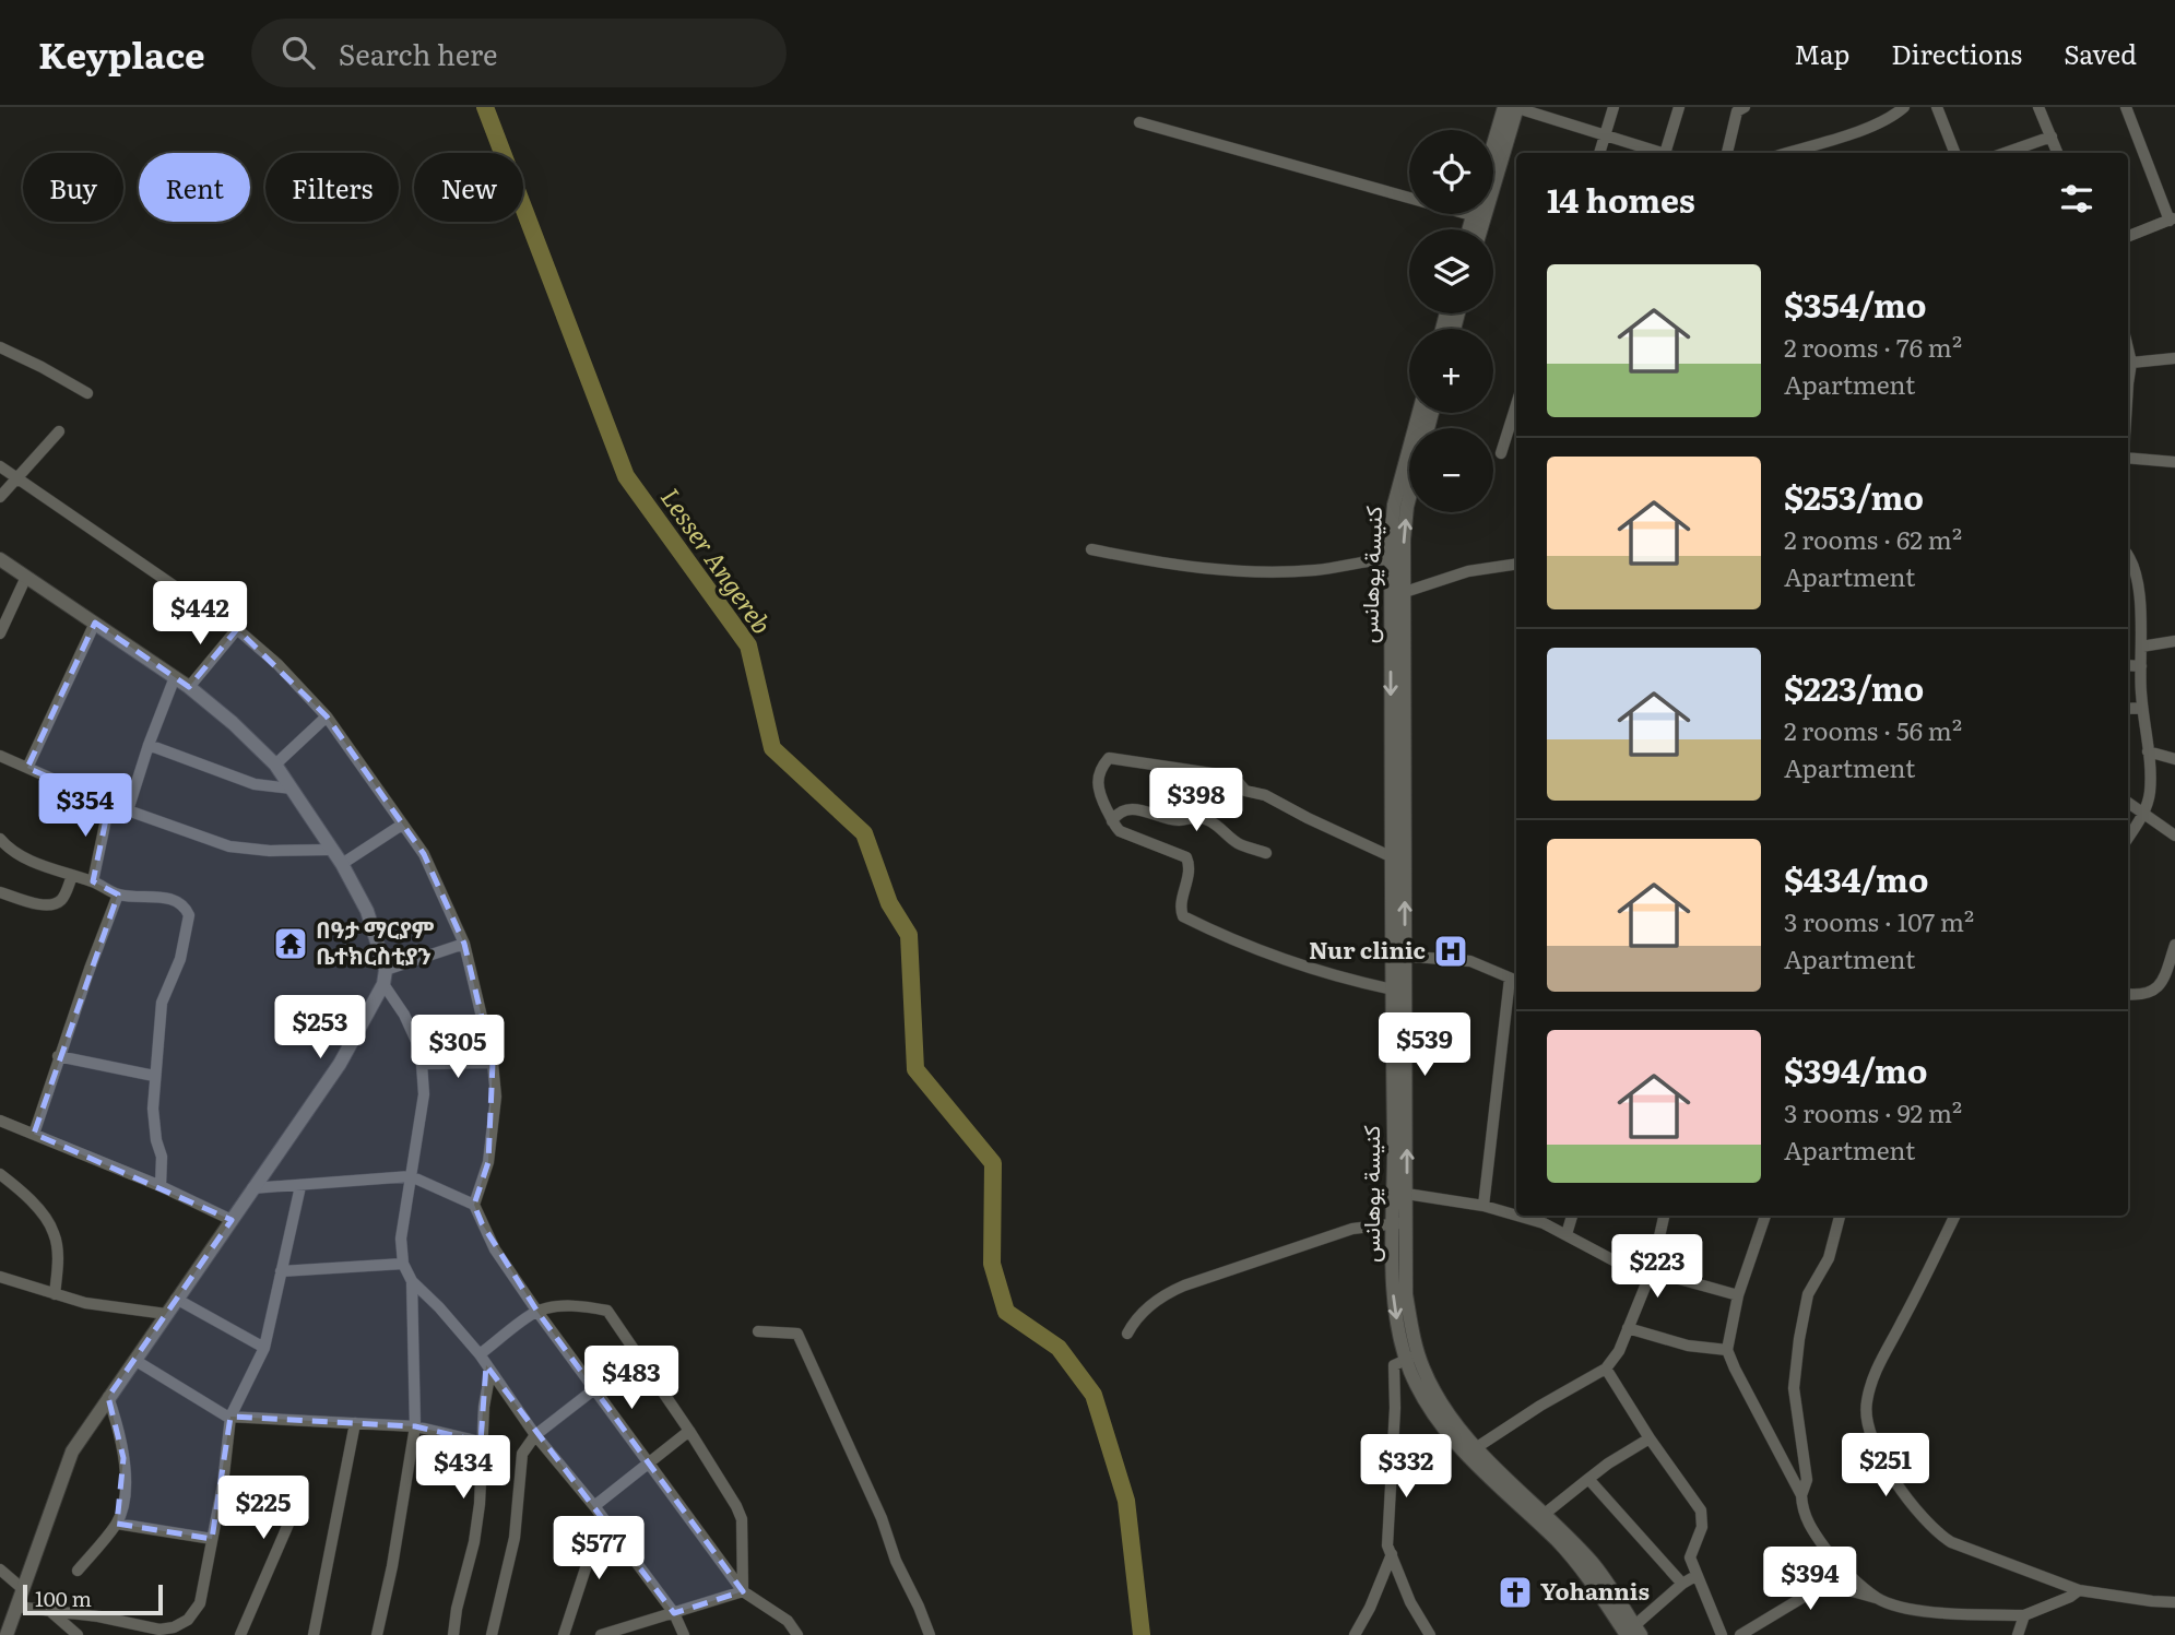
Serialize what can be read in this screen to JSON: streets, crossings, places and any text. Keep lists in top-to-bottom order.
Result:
{
  "streets": {
    "street": ["كنيسة يوهانس"]
  },
  "water": ["Lesser Angereb"],
  "places": {
    "temple": ["በዓታ ማርያም ቤተክርስቲያን"],
    "hospital": ["Nur clinic"],
    "church": ["Yohannis"]
  },
  "scale_bar": "100 m",
  "page": {
    "header": "Keyplace",
    "search": "Search here",
    "nav": ["Map", "Directions", "Saved"],
    "map_buttons": ["+", "−"],
    "chip": [
      "Buy",
      "Rent",
      "Filters",
      "New"
    ],
    "heading": "14 homes",
    "list": [
      {
        "name": "$354/mo",
        "note": "2 rooms · 76 m² · Apartment"
      },
      {
        "name": "$253/mo",
        "note": "2 rooms · 62 m² · Apartment"
      },
      {
        "name": "$223/mo",
        "note": "2 rooms · 56 m² · Apartment"
      },
      {
        "name": "$434/mo",
        "note": "3 rooms · 107 m² · Apartment"
      },
      {
        "name": "$394/mo",
        "note": "3 rooms · 92 m² · Apartment"
      }
    ],
    "price": [
      "$442",
      "$398",
      "$354",
      "$253",
      "$539",
      "$305",
      "$223",
      "$483",
      "$251",
      "$332",
      "$434",
      "$225",
      "$577",
      "$394"
    ],
    "scale": "100 m"
  }
}
